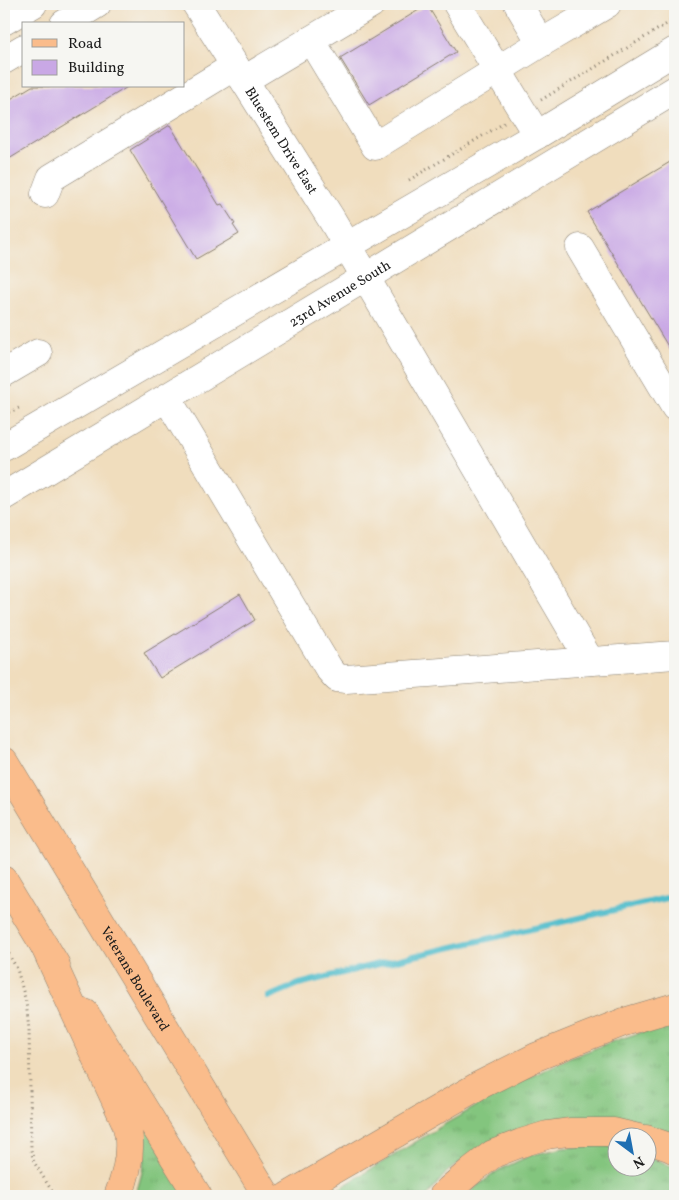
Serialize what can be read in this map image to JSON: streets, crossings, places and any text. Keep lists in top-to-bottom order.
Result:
{
  "streets": {
    "main road": ["Veterans Boulevard"],
    "street": ["Bluestem Drive East", "23rd Avenue South"]
  },
  "crossings": [
    ["Bluestem Drive East", "23rd Avenue South"]
  ],
  "legend": ["Road", "Building"],
  "north": "bottom right"
}
